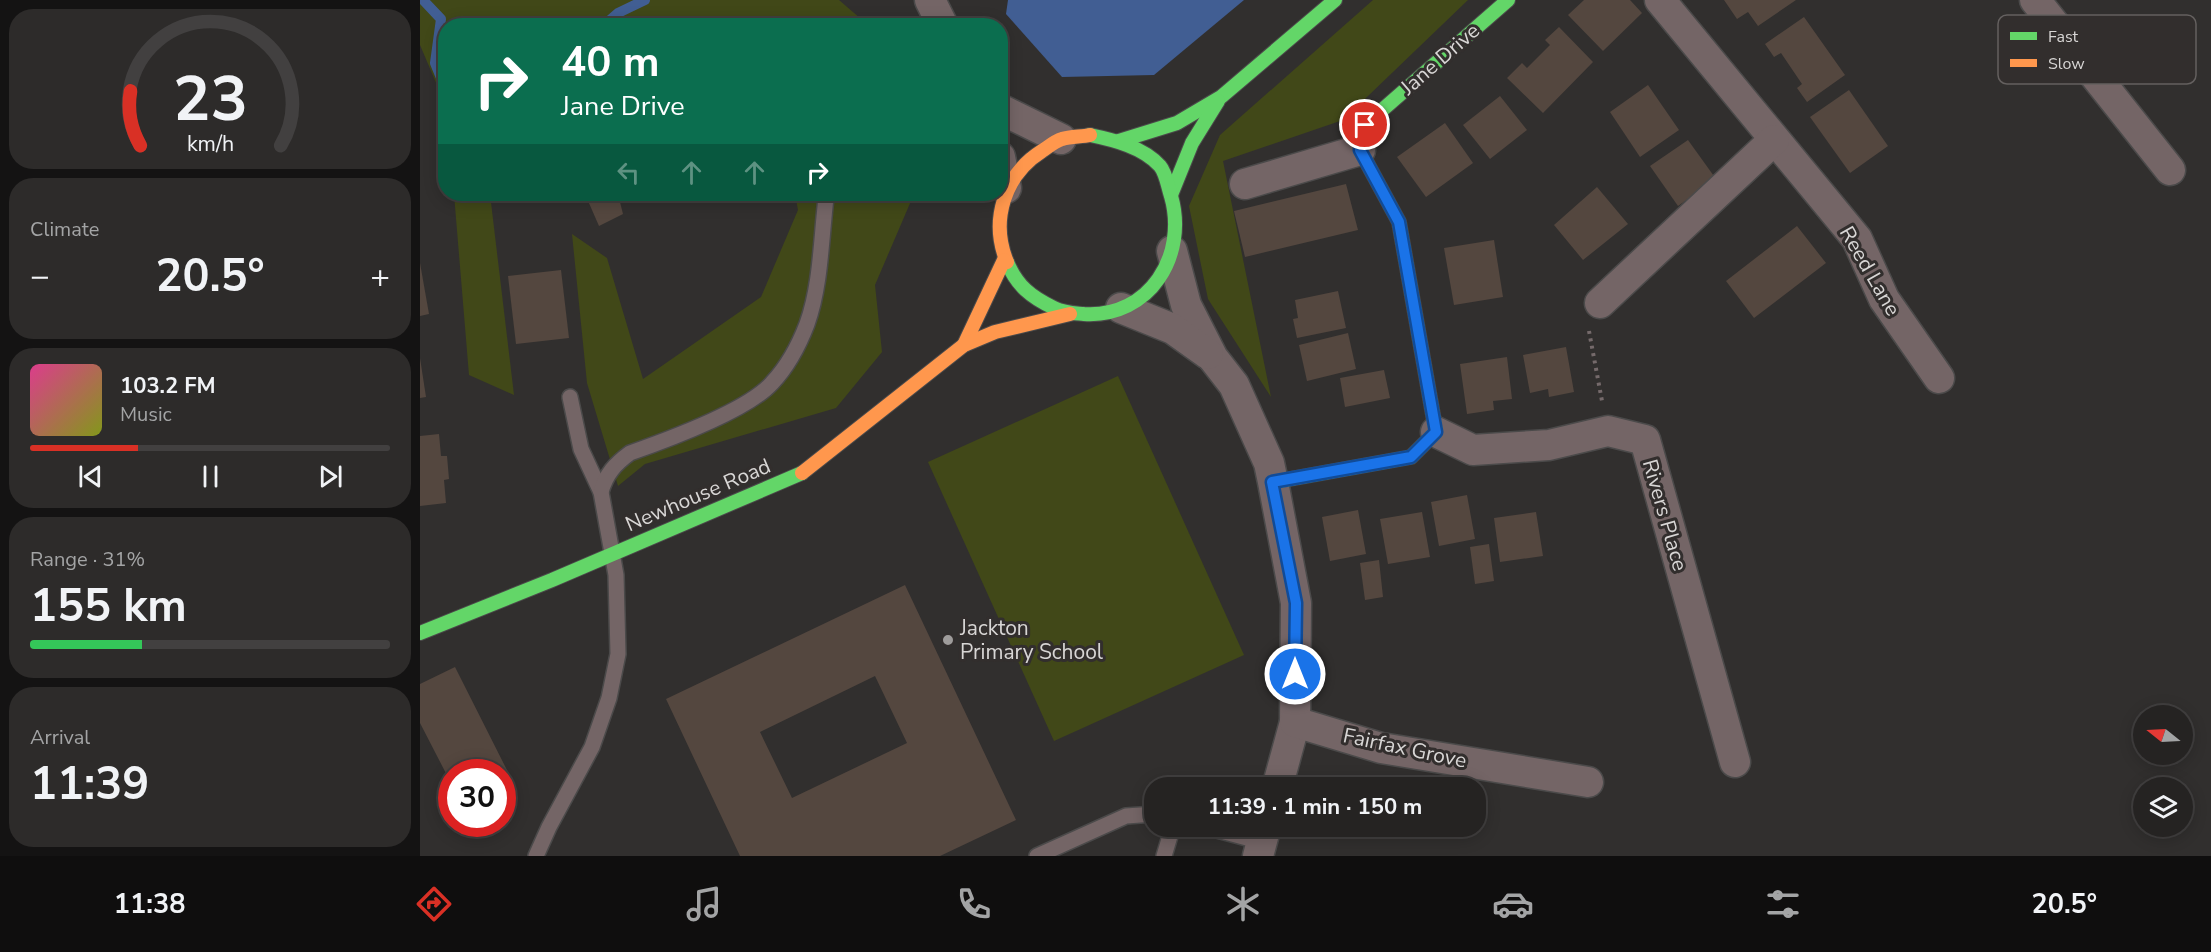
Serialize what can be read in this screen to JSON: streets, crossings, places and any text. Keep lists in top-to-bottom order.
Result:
{
  "streets": {
    "street": [
      "Jane Drive",
      "Reed Lane",
      "Newhouse Road",
      "Rivers Place",
      "Fairfax Grove"
    ]
  },
  "places": ["Jackton Primary School"],
  "legend": ["Fast", "Slow"],
  "north": "left",
  "page": {
    "turn": ["40 m", "Jane Drive"],
    "tile": [
      "Climate",
      ["Range · 31%", "155 km"],
      ["Arrival", "11:39"]
    ],
    "heat": ["−", "20.5°", "+"],
    "song": ["103.2 FM", "Music"],
    "limit": "30",
    "trip": "11:39 · 1 min · 150 m",
    "tabs": ["11:38", "20.5°"],
    "gauge": ["23", "km/h"]
  }
}
